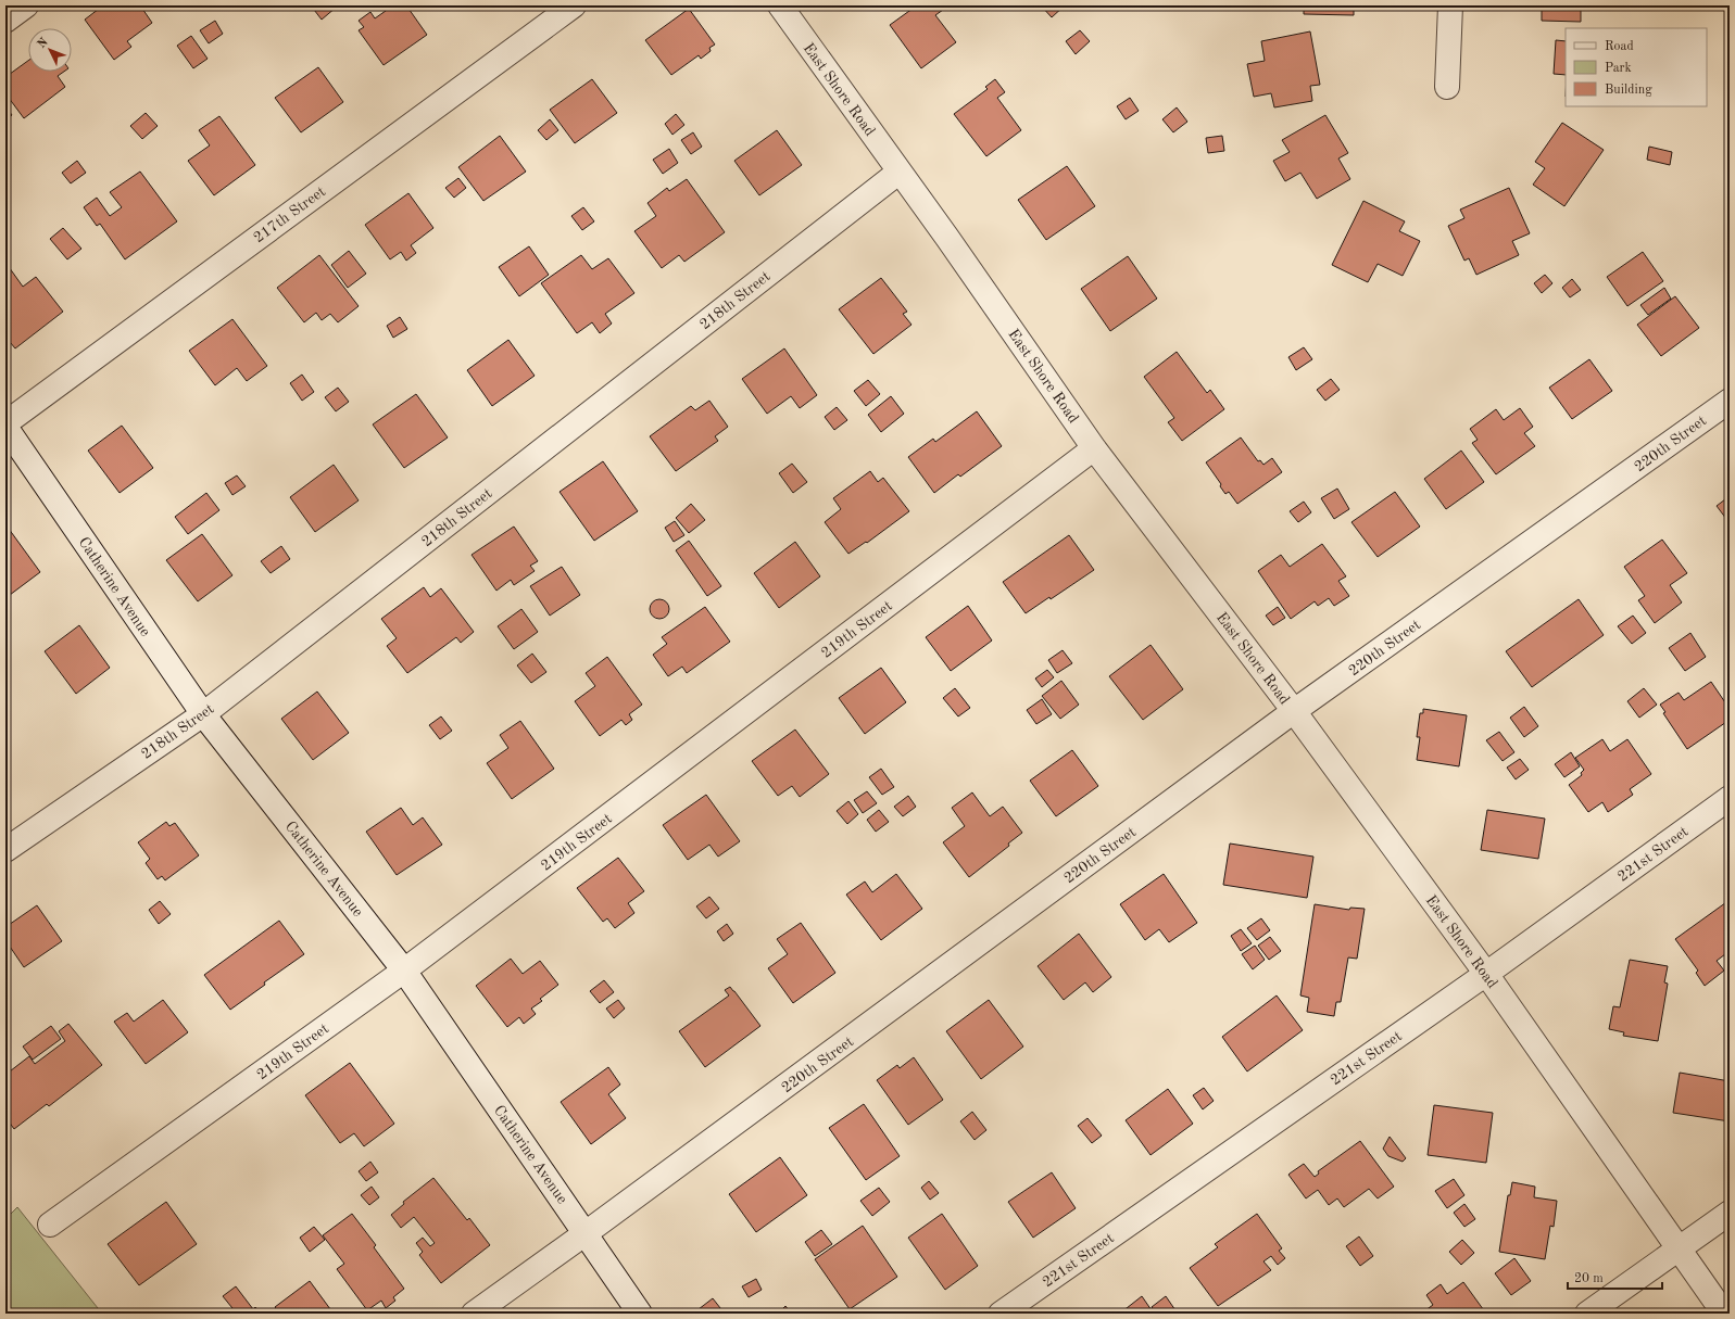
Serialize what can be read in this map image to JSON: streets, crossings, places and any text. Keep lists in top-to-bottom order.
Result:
{
  "streets": {
    "street": [
      "East Shore Road",
      "217th Street",
      "218th Street",
      "220th Street",
      "Catherine Avenue",
      "219th Street",
      "221st Street"
    ]
  },
  "crossings": [
    ["East Shore Road", "218th Street"],
    ["East Shore Road", "220th Street"],
    ["East Shore Road", "219th Street"],
    ["East Shore Road", "221st Street"],
    ["217th Street", "Catherine Avenue"],
    ["218th Street", "Catherine Avenue"],
    ["220th Street", "Catherine Avenue"],
    ["Catherine Avenue", "219th Street"]
  ],
  "legend": ["Road", "Park", "Building"],
  "scale_bar": "20 m",
  "north": "top left"
}
